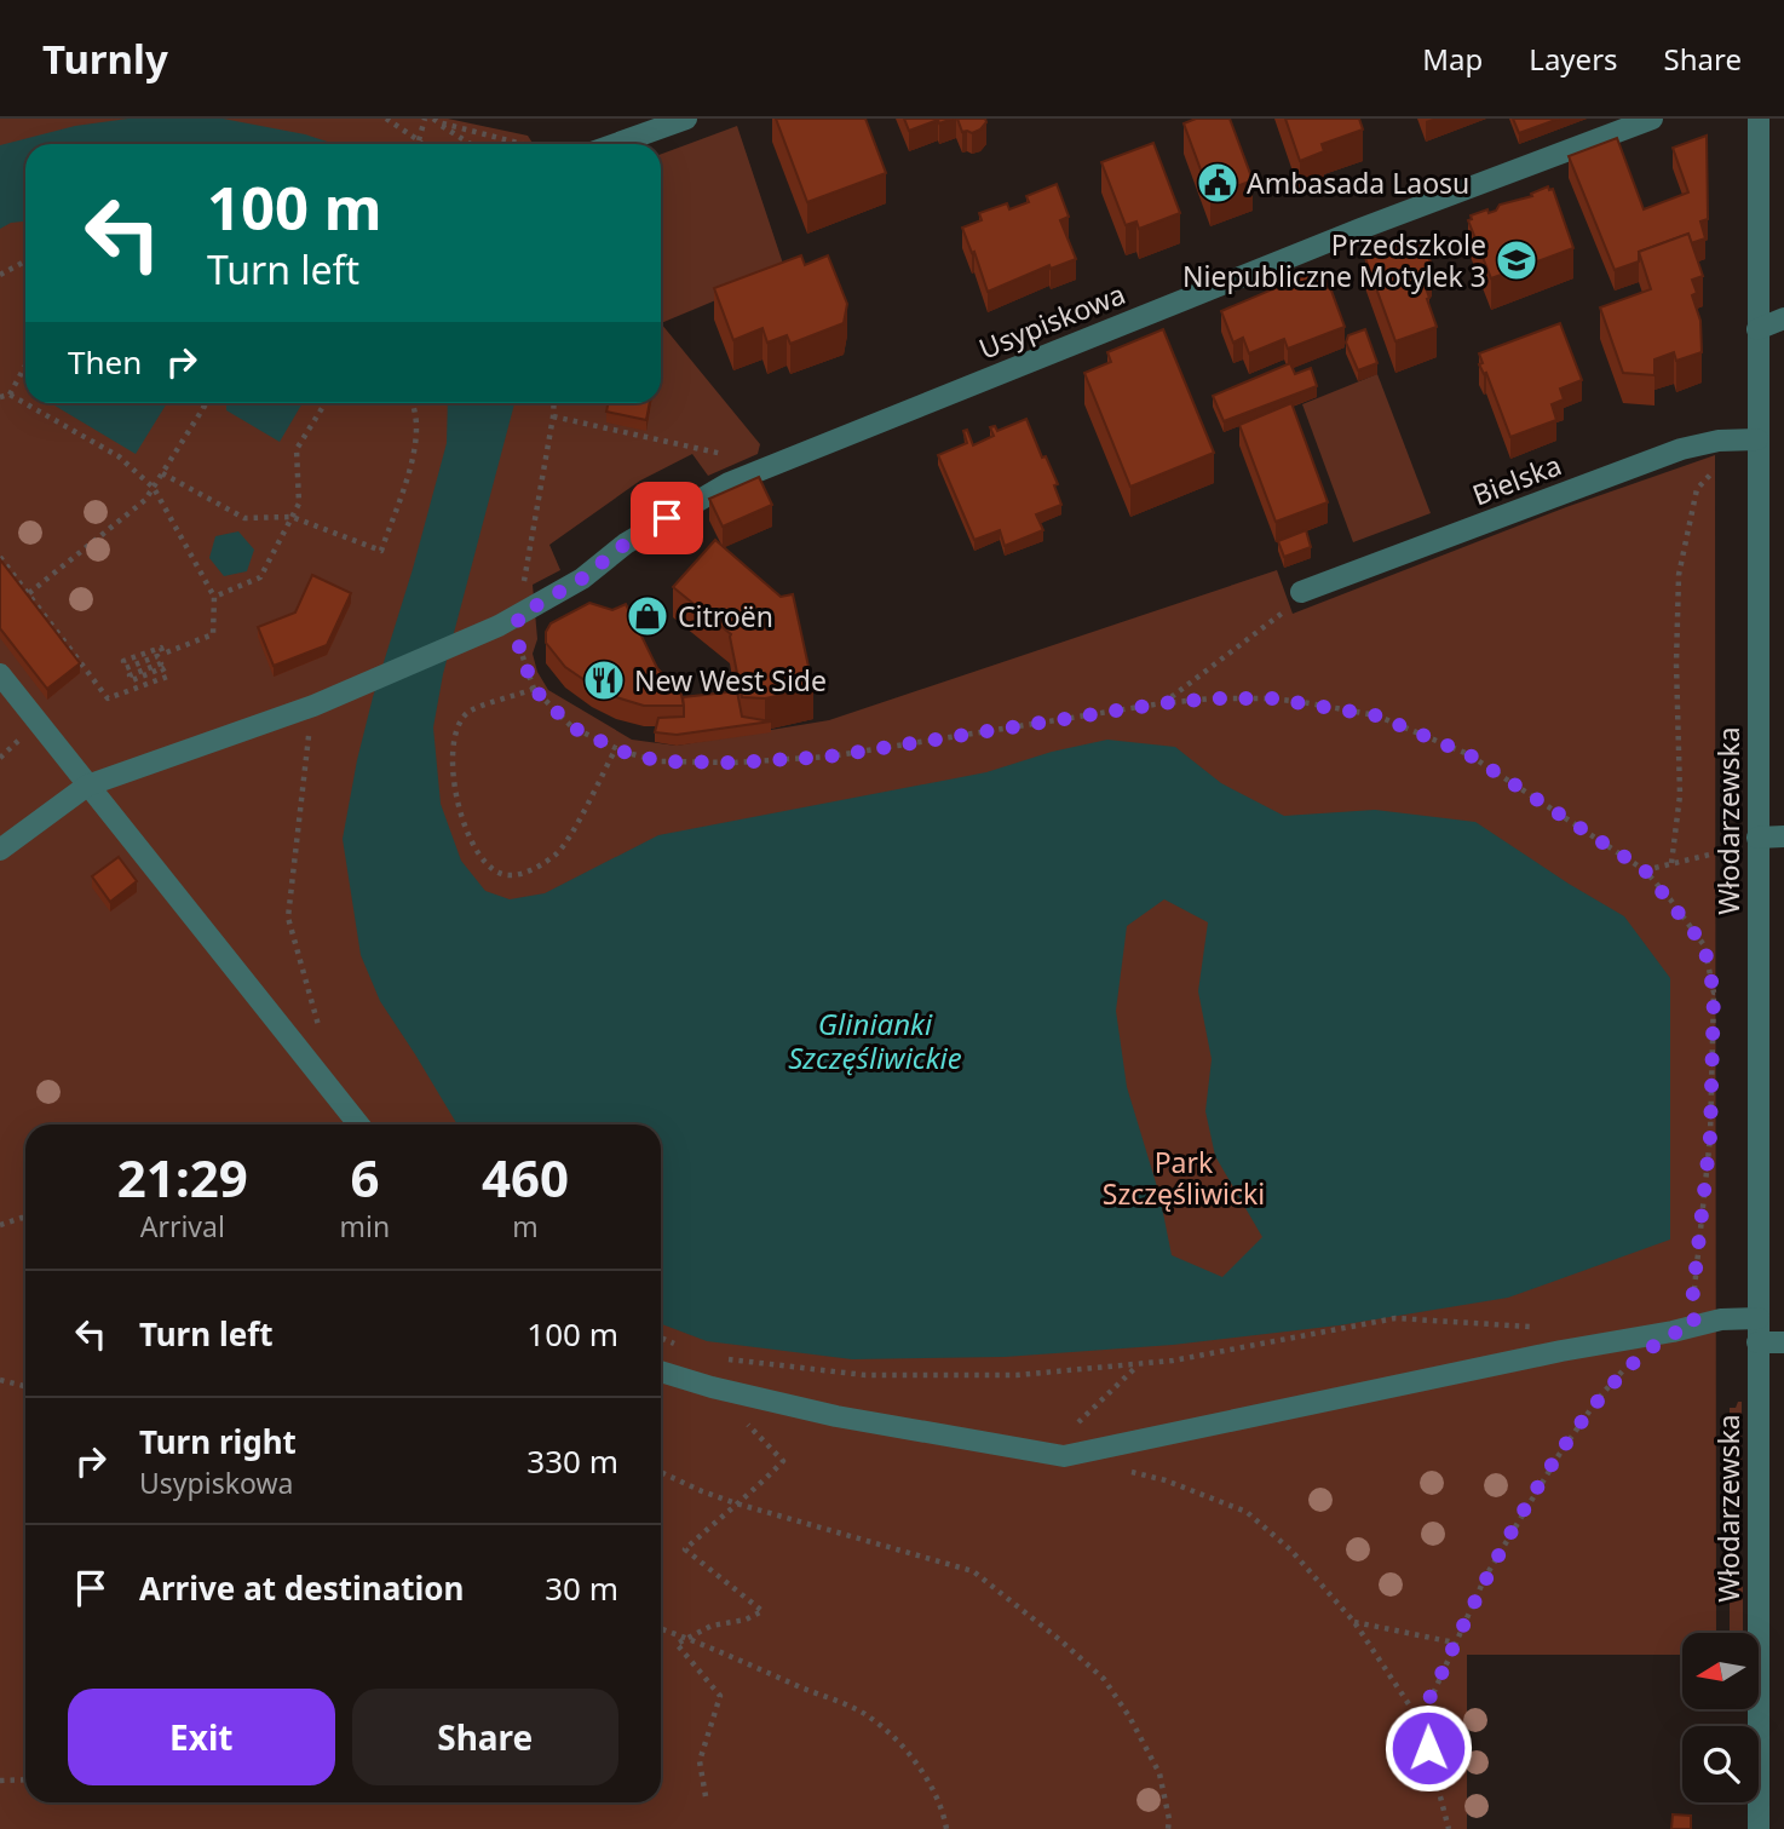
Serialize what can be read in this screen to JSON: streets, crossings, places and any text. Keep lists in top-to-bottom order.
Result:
{
  "streets": {
    "street": ["Usypiskowa", "Bielska", "Włodarzewska"]
  },
  "crossings": [
    ["Bielska", "Włodarzewska"]
  ],
  "water": ["Glinianki Szczęśliwickie"],
  "parks": ["Park Szczęśliwicki"],
  "places": {
    "public building": ["Ambasada Laosu"],
    "school or university": ["Przedszkole Niepubliczne Motylek 3"],
    "shop": ["Citroën"],
    "restaurant": ["New West Side"]
  },
  "north": "left",
  "page": {
    "header": "Turnly",
    "nav": ["Map", "Layers", "Share"],
    "turn": ["100 m", "Turn left"],
    "then": "Then",
    "eta": [
      "21:29",
      "Arrival",
      "6",
      "min",
      "460",
      "m"
    ],
    "list": [
      {
        "name": "Turn left",
        "value": "100 m"
      },
      {
        "name": "Turn right",
        "note": "Usypiskowa",
        "value": "330 m"
      },
      {
        "name": "Arrive at destination",
        "value": "30 m"
      }
    ],
    "buttons": ["Exit", "Share"]
  }
}
